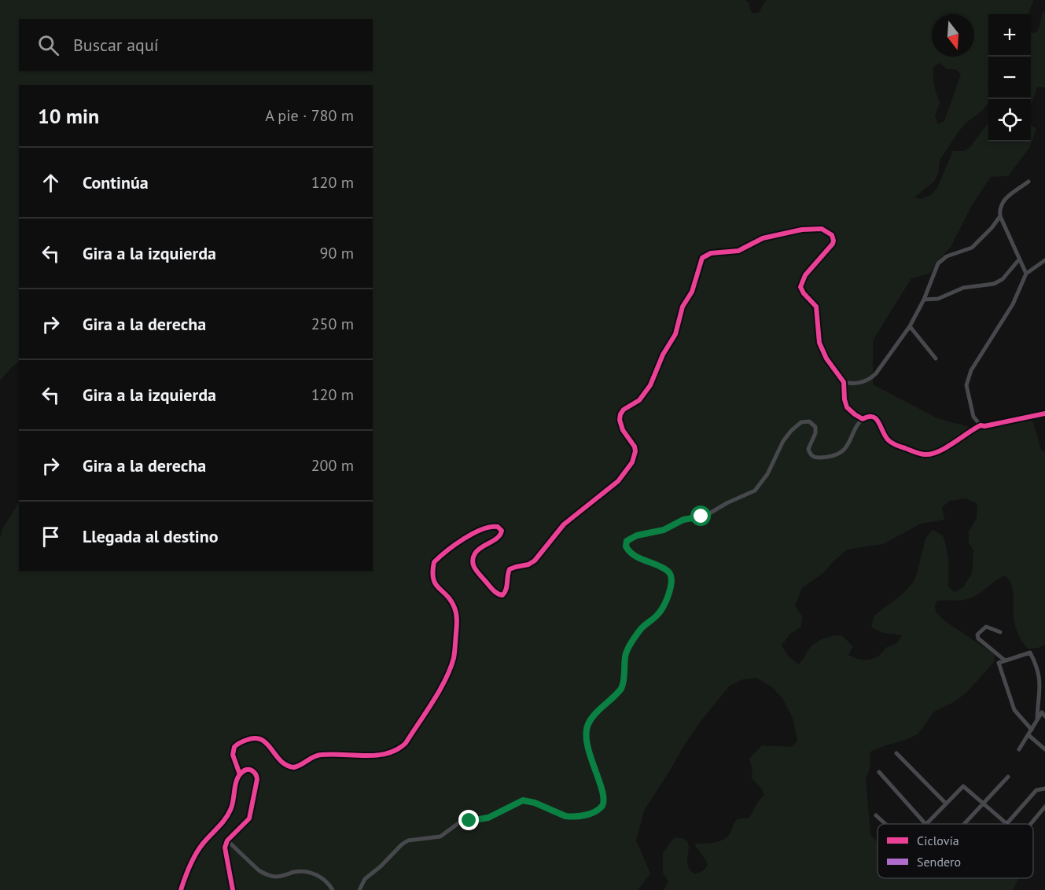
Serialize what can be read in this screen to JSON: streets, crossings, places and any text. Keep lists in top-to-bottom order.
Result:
{
  "legend": ["Ciclovía", "Sendero"],
  "north": "bottom",
  "page": {
    "map_buttons": ["+", "−"],
    "search": "Buscar aquí",
    "heading": ["10 min", "A pie · 780 m"],
    "list": [
      ["Continúa", "120 m"],
      ["Gira a la izquierda", "90 m"],
      ["Gira a la derecha", "250 m"],
      ["Gira a la izquierda", "120 m"],
      ["Gira a la derecha", "200 m"],
      "Llegada al destino"
    ]
  }
}
